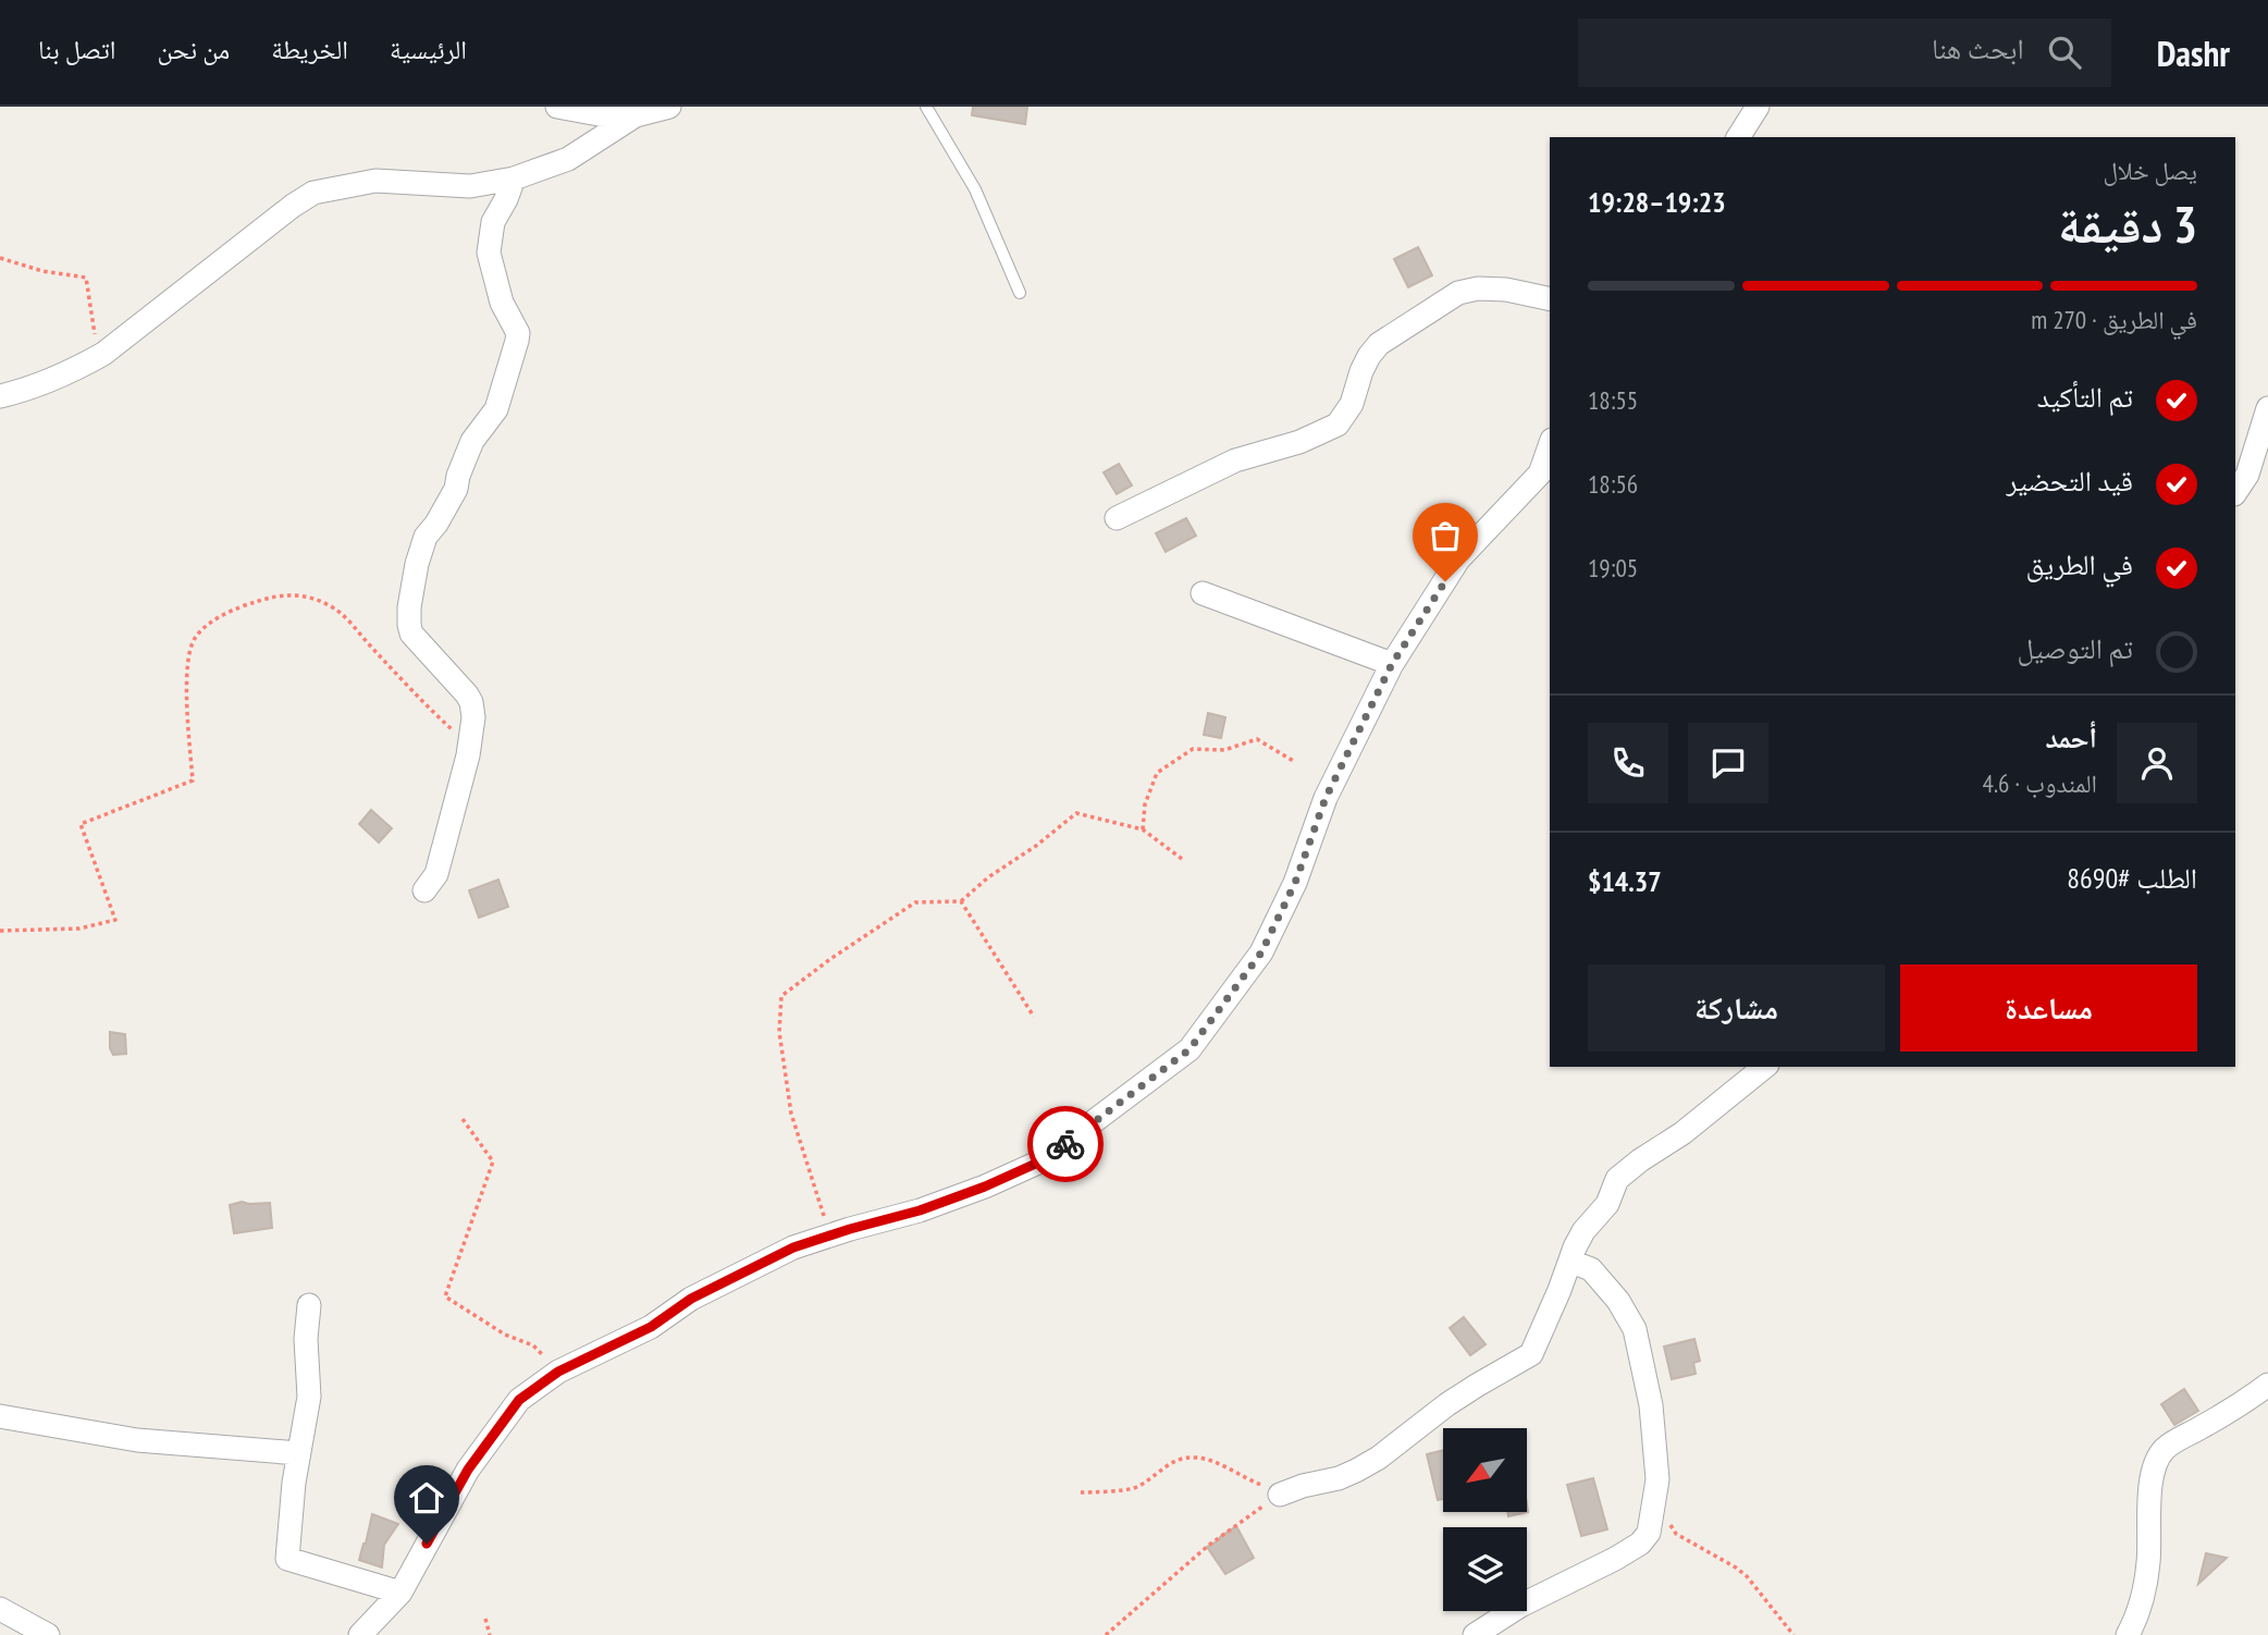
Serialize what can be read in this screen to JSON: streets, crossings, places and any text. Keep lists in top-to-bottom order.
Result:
{
  "north": "bottom left",
  "page": {
    "header": "Dashr",
    "search": "ابحث هنا",
    "nav": [
      "الرئيسية",
      "الخريطة",
      "من نحن",
      "اتصل بنا"
    ],
    "heading": ["3 دقيقة", "يصل خلال", "19:23–19:28"],
    "panel": [
      "أحمد",
      "المندوب · 4.6",
      "الطلب #8690",
      "$14.37"
    ],
    "bar": "في الطريق · 270 m",
    "list": [
      ["تم التأكيد", "18:55"],
      ["قيد التحضير", "18:56"],
      ["في الطريق", "19:05"],
      "تم التوصيل"
    ],
    "buttons": ["مساعدة", "مشاركة"]
  }
}
